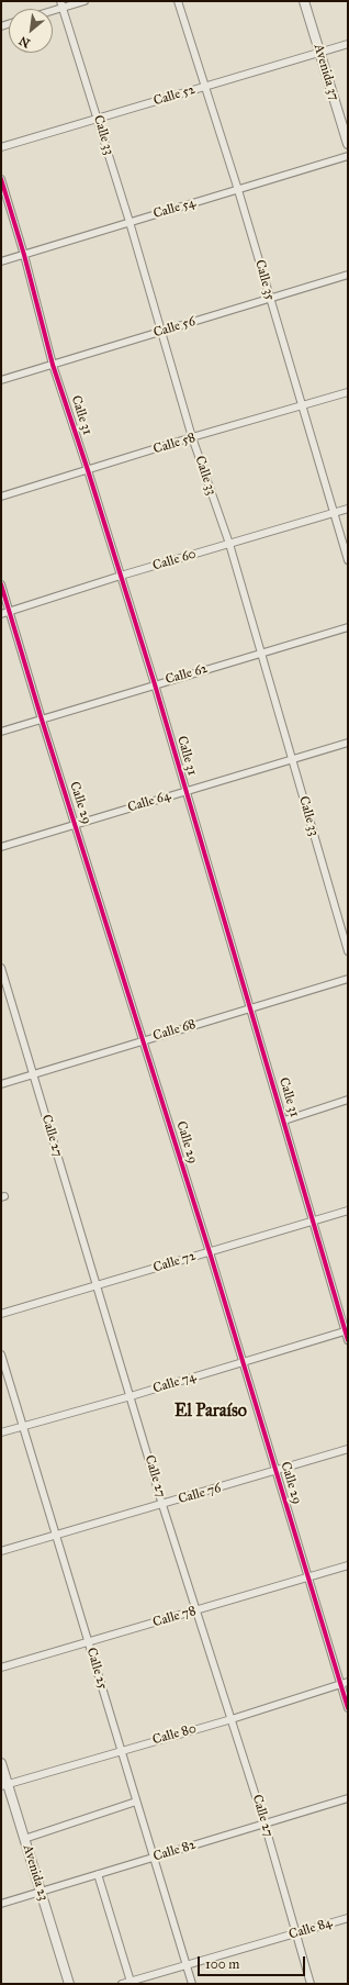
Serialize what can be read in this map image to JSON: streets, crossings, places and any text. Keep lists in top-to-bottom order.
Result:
{
  "streets": {
    "street": [
      "Avenida 37",
      "Calle 52",
      "Calle 33",
      "Calle 54",
      "Calle 35",
      "Calle 56",
      "Calle 31",
      "Calle 58",
      "Calle 60",
      "Calle 62",
      "Calle 64",
      "Calle 29",
      "Calle 68",
      "Calle 27",
      "Calle 72",
      "Calle 74",
      "Calle 76",
      "Calle 78",
      "Calle 25",
      "Calle 80",
      "Calle 82",
      "Avenida 23",
      "Calle 84"
    ]
  },
  "crossings": [
    ["Avenida 37", "Calle 52"],
    ["Calle 52", "Calle 33"],
    ["Calle 52", "Calle 35"],
    ["Calle 33", "Calle 54"],
    ["Calle 33", "Calle 56"],
    ["Calle 33", "Calle 58"],
    ["Calle 33", "Calle 60"],
    ["Calle 33", "Calle 62"],
    ["Calle 33", "Calle 64"],
    ["Calle 54", "Calle 35"],
    ["Calle 54", "Calle 31"],
    ["Calle 35", "Calle 56"],
    ["Calle 35", "Calle 58"],
    ["Calle 35", "Calle 60"],
    ["Calle 56", "Calle 31"],
    ["Calle 31", "Calle 58"],
    ["Calle 31", "Calle 60"],
    ["Calle 31", "Calle 62"],
    ["Calle 31", "Calle 64"],
    ["Calle 31", "Calle 68"],
    ["Calle 31", "Calle 72"],
    ["Calle 31", "Calle 74"],
    ["Calle 60", "Calle 29"],
    ["Calle 62", "Calle 29"],
    ["Calle 64", "Calle 29"],
    ["Calle 29", "Calle 68"],
    ["Calle 29", "Calle 72"],
    ["Calle 29", "Calle 74"],
    ["Calle 29", "Calle 76"],
    ["Calle 29", "Calle 78"],
    ["Calle 29", "Calle 80"],
    ["Calle 68", "Calle 27"],
    ["Calle 27", "Calle 72"],
    ["Calle 27", "Calle 74"],
    ["Calle 27", "Calle 76"],
    ["Calle 27", "Calle 78"],
    ["Calle 27", "Calle 80"],
    ["Calle 27", "Calle 82"],
    ["Calle 27", "Calle 84"],
    ["Calle 74", "Calle 25"],
    ["Calle 76", "Calle 25"],
    ["Calle 78", "Calle 25"],
    ["Calle 25", "Calle 80"],
    ["Calle 25", "Calle 82"],
    ["Calle 25", "Calle 84"],
    ["Calle 80", "Avenida 23"],
    ["Calle 82", "Avenida 23"]
  ],
  "districts": ["El Paraíso"],
  "scale_bar": "100 m",
  "north": "bottom left"
}
